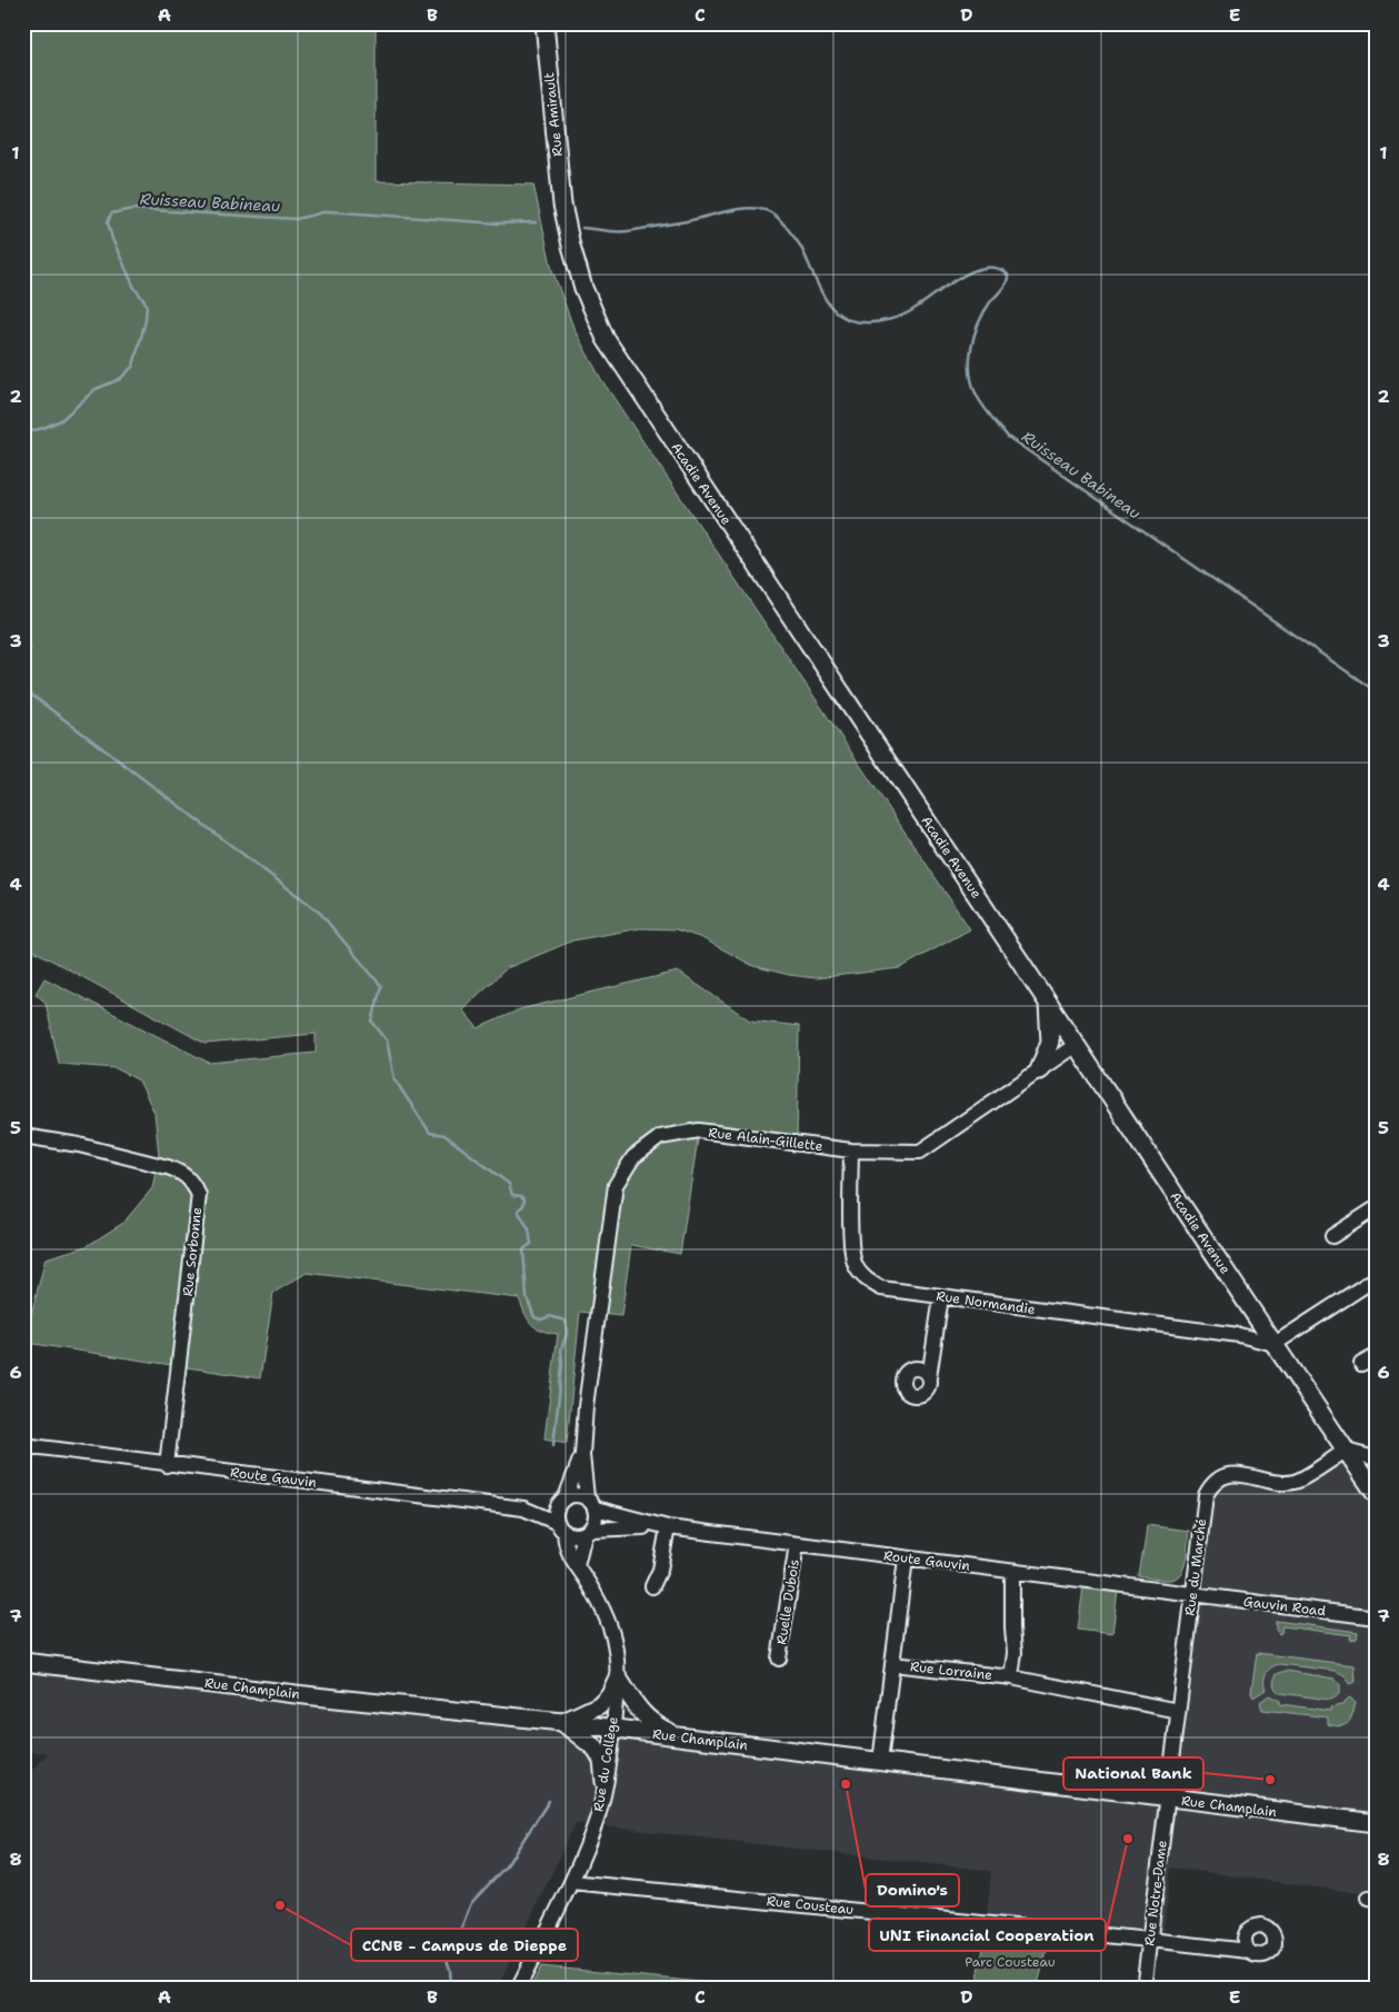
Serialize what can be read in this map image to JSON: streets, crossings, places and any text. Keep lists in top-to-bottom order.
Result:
{
  "streets": {
    "main road": ["Rue Amirault", "Acadie Avenue", "Rue Champlain"],
    "street": [
      "Rue Alain-Gillette",
      "Rue Sorbonne",
      "Rue Normandie",
      "Route Gauvin",
      "Rue du Marché",
      "Ruelle Dubois",
      "Gauvin Road",
      "Rue Lorraine",
      "Rue du Collège",
      "Rue Notre-Dame",
      "Rue Cousteau"
    ]
  },
  "crossings": [
    ["Rue Amirault", "Acadie Avenue"],
    ["Acadie Avenue", "Rue Alain-Gillette"],
    ["Acadie Avenue", "Rue Normandie"],
    ["Acadie Avenue", "Rue du Marché"],
    ["Rue Alain-Gillette", "Rue Normandie"],
    ["Rue Alain-Gillette", "Route Gauvin"],
    ["Rue Alain-Gillette", "Rue du Collège"],
    ["Rue Sorbonne", "Route Gauvin"],
    ["Route Gauvin", "Rue du Marché"],
    ["Route Gauvin", "Ruelle Dubois"],
    ["Route Gauvin", "Gauvin Road"],
    ["Route Gauvin", "Rue Lorraine"],
    ["Route Gauvin", "Rue du Collège"],
    ["Rue du Marché", "Gauvin Road"],
    ["Rue du Marché", "Rue Champlain"],
    ["Rue du Marché", "Rue Notre-Dame"],
    ["Rue Champlain", "Rue du Collège"],
    ["Rue Champlain", "Rue Notre-Dame"],
    ["Rue du Collège", "Rue Cousteau"],
    ["Rue Notre-Dame", "Rue Cousteau"]
  ],
  "water": ["Ruisseau Babineau"],
  "parks": ["Parc Cousteau"],
  "places": [
    "National Bank",
    "Domino's",
    "UNI Financial Cooperation",
    "CCNB - Campus de Dieppe"
  ],
  "grid": {
    "columns": [
      "A",
      "B",
      "C",
      "D",
      "E"
    ],
    "rows": [
      "1",
      "2",
      "3",
      "4",
      "5",
      "6",
      "7",
      "8"
    ]
  }
}
